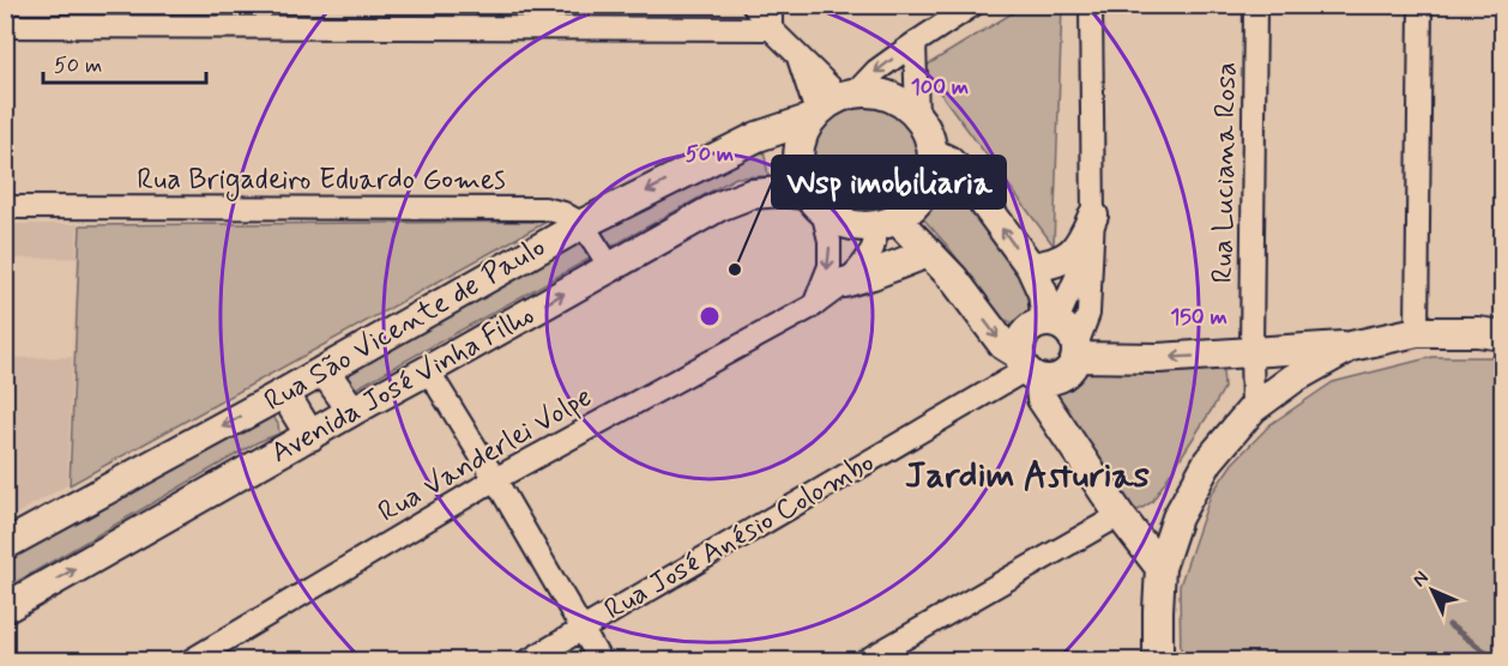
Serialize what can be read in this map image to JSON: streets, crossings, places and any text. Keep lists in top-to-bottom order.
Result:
{
  "streets": {
    "street": [
      "Rua Luciana Rosa",
      "Rua Brigadeiro Eduardo Gomes",
      "Rua São Vicente de Paulo",
      "Avenida José Vinha Filho",
      "Rua Vanderlei Volpe",
      "Rua José Anésio Colombo"
    ]
  },
  "crossings": [
    ["Rua Brigadeiro Eduardo Gomes", "Rua São Vicente de Paulo"],
    ["Rua São Vicente de Paulo", "Avenida José Vinha Filho"],
    ["Rua São Vicente de Paulo", "Rua Vanderlei Volpe"],
    ["Avenida José Vinha Filho", "Rua Vanderlei Volpe"]
  ],
  "one_way": ["Rua São Vicente de Paulo", "Avenida José Vinha Filho"],
  "districts": ["Jardim Asturias"],
  "places": ["Wsp imobiliaria"],
  "scale_bar": "50 m",
  "north": "top left",
  "rings": ["100 m", "50 m", "150 m"]
}
